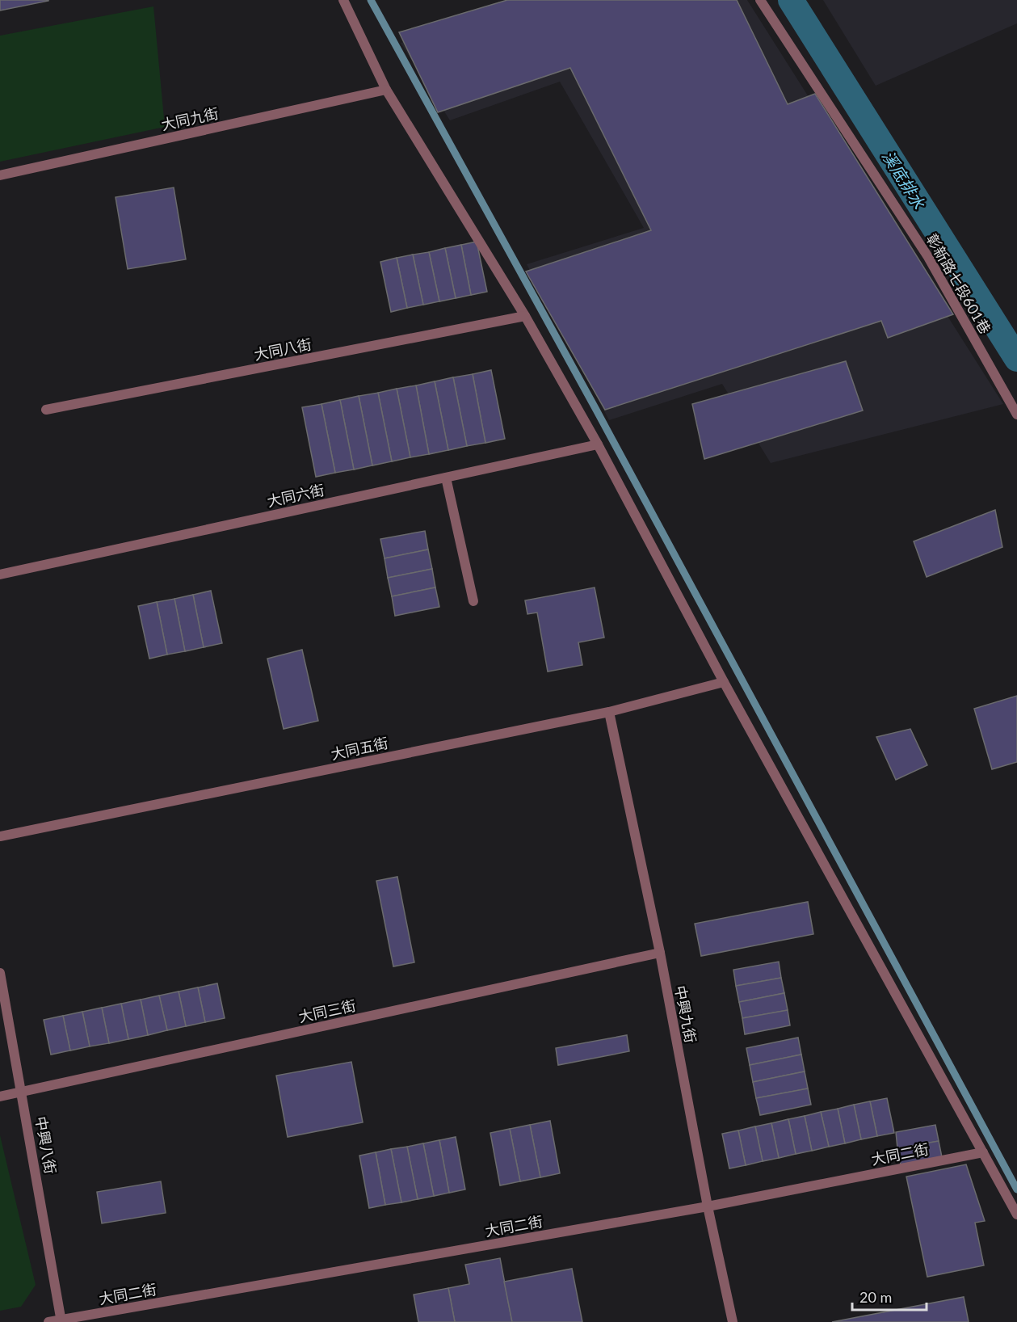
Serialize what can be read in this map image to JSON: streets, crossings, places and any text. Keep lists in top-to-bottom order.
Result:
{
  "streets": {
    "street": [
      "大同九街",
      "彰新路七段601巷",
      "大同八街",
      "大同六街",
      "大同五街",
      "大同三街",
      "中興九街",
      "中興八街",
      "大同二街"
    ]
  },
  "crossings": [
    ["大同五街", "中興九街"],
    ["大同三街", "中興九街"],
    ["大同三街", "中興八街"],
    ["中興九街", "大同二街"],
    ["中興八街", "大同二街"]
  ],
  "water": ["溪底排水"],
  "scale_bar": "20 m"
}
